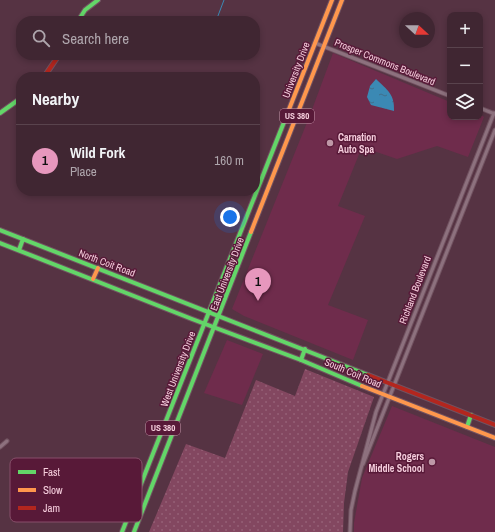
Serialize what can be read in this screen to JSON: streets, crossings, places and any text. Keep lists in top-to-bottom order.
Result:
{
  "streets": {
    "main road": [
      "University Drive",
      "US 380",
      "North Coit Road",
      "East University Drive",
      "West University Drive",
      "South Coit Road"
    ],
    "street": ["Prosper Commons Boulevard", "Richland Boulevard"]
  },
  "crossings": [
    ["Prosper Commons Boulevard", "University Drive"],
    ["Prosper Commons Boulevard", "East University Drive"],
    ["University Drive", "North Coit Road"],
    ["University Drive", "West University Drive"],
    ["University Drive", "South Coit Road"],
    ["North Coit Road", "West University Drive"],
    ["North Coit Road", "South Coit Road"],
    ["East University Drive", "South Coit Road"],
    ["Richland Boulevard", "South Coit Road"],
    ["West University Drive", "South Coit Road"]
  ],
  "places": ["Carnation Auto Spa", "Rogers Middle School"],
  "legend": ["Fast", "Slow", "Jam"],
  "north": "right",
  "page": {
    "map_buttons": ["+", "−"],
    "search": "Search here",
    "heading": "Nearby",
    "list": [
      {
        "mark": "1",
        "name": "Wild Fork",
        "note": "Place",
        "value": "160 m"
      }
    ],
    "pins": "1"
  }
}
